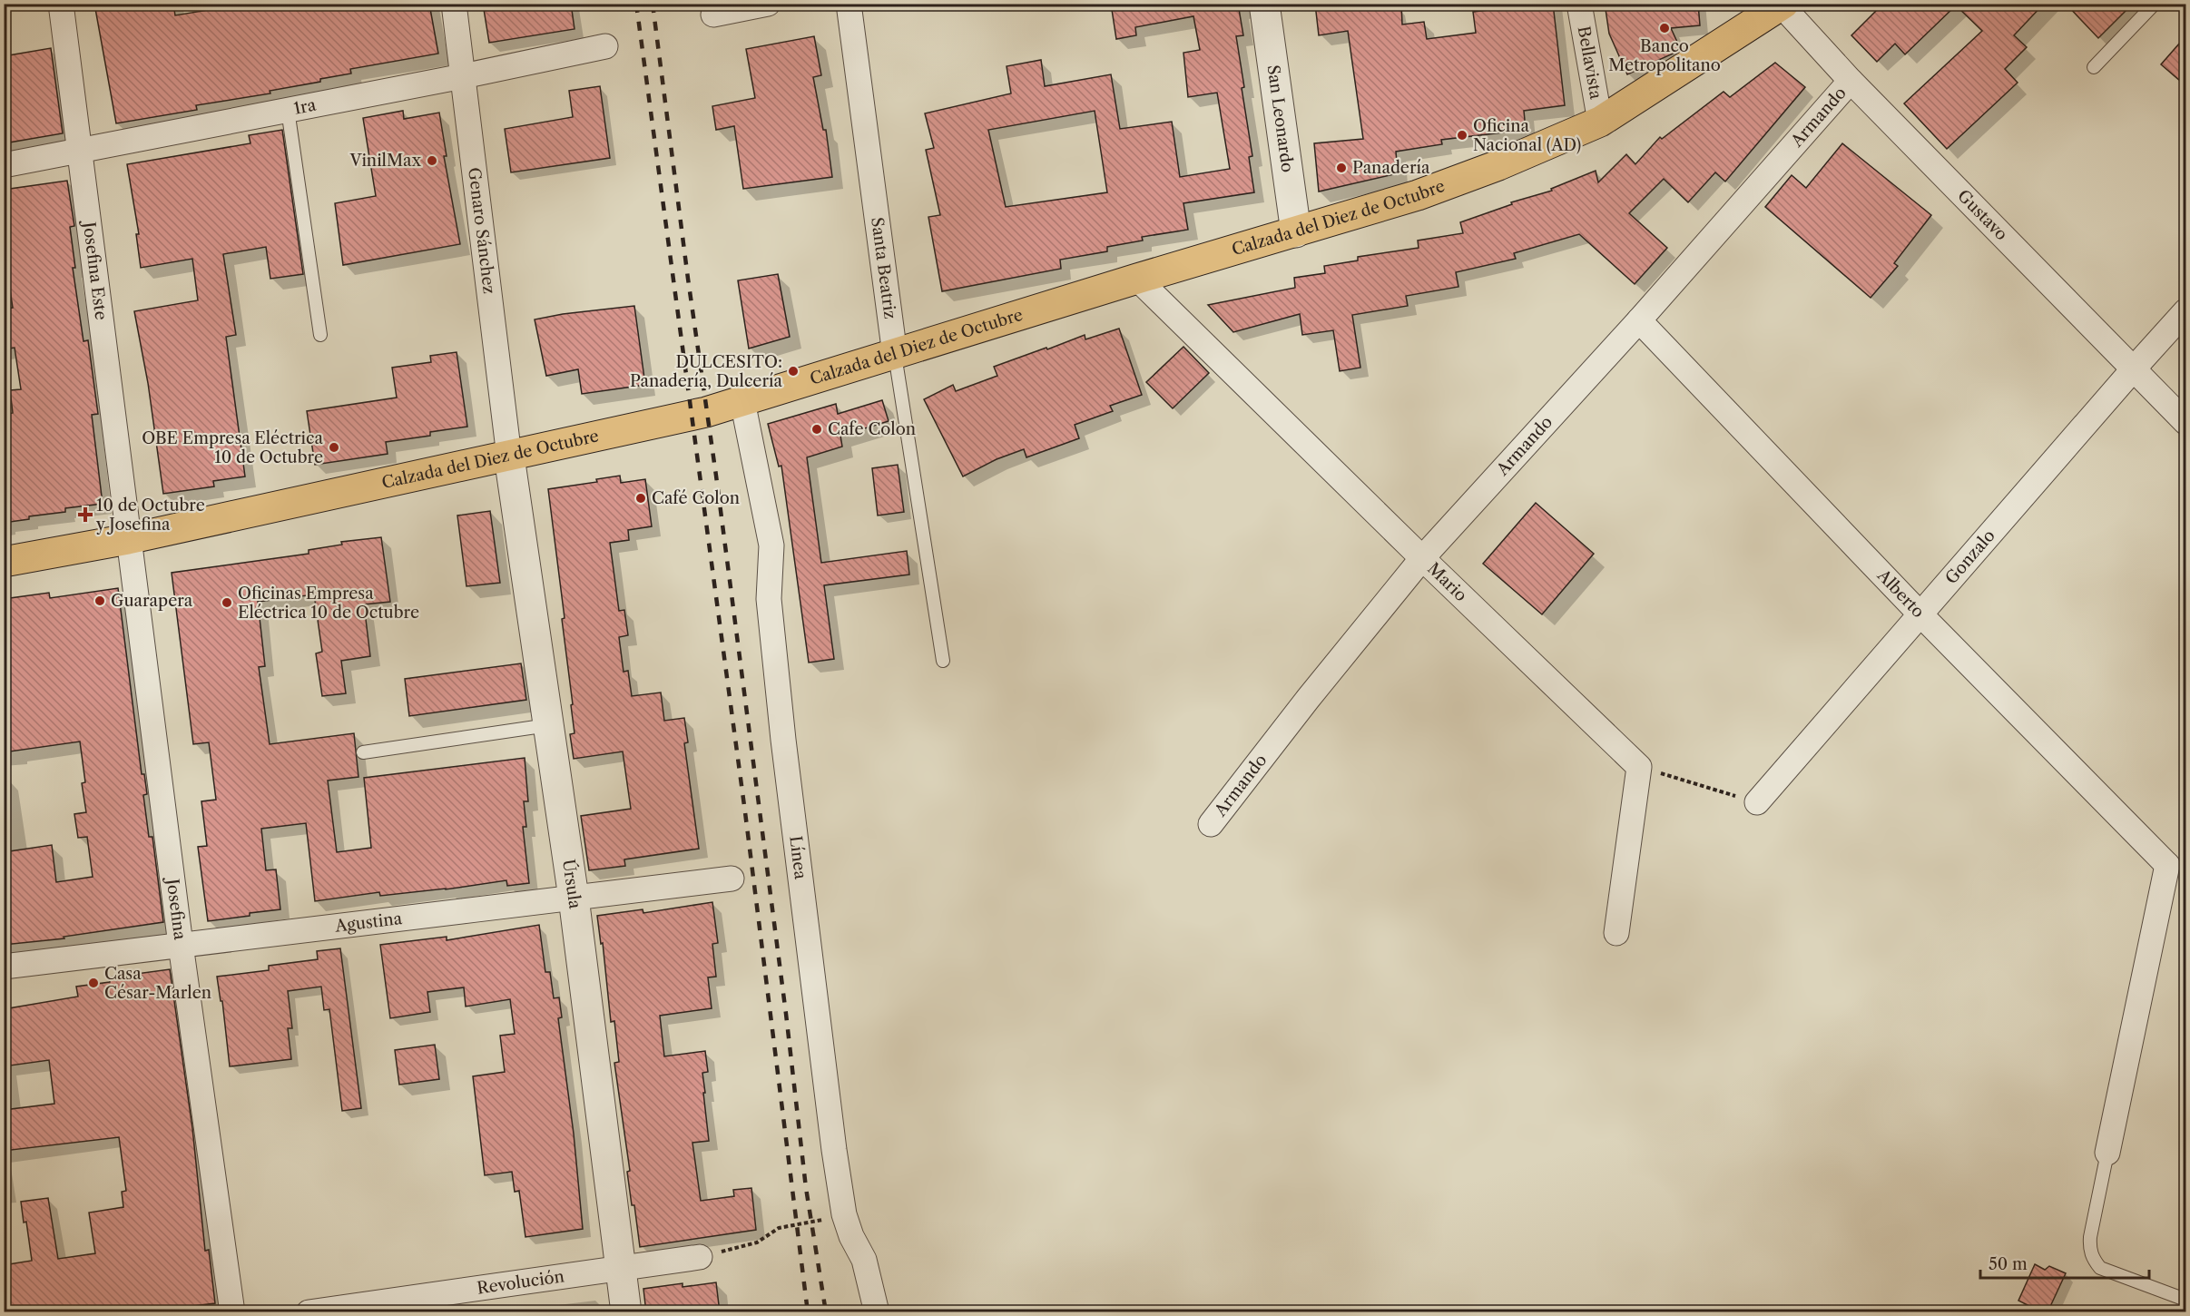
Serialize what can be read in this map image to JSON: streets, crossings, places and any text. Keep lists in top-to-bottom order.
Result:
{
  "streets": {
    "main road": ["Calzada del Diez de Octubre"],
    "street": [
      "Bellavista",
      "1ra",
      "San Leonardo",
      "Armando",
      "Gustavo",
      "Genaro Sánchez",
      "Santa Beatriz",
      "Josefina Este",
      "Gonzalo",
      "Mario",
      "Alberto",
      "Línea",
      "Úrsula",
      "Josefina",
      "Agustina",
      "Revolución"
    ]
  },
  "crossings": [
    ["Bellavista", "Calzada del Diez de Octubre"],
    ["1ra", "Genaro Sánchez"],
    ["1ra", "Josefina Este"],
    ["San Leonardo", "Calzada del Diez de Octubre"],
    ["Armando", "Gustavo"],
    ["Armando", "Mario"],
    ["Armando", "Alberto"],
    ["Gustavo", "Calzada del Diez de Octubre"],
    ["Gustavo", "Gonzalo"],
    ["Calzada del Diez de Octubre", "Genaro Sánchez"],
    ["Calzada del Diez de Octubre", "Santa Beatriz"],
    ["Calzada del Diez de Octubre", "Josefina Este"],
    ["Calzada del Diez de Octubre", "Mario"],
    ["Calzada del Diez de Octubre", "Línea"],
    ["Calzada del Diez de Octubre", "Úrsula"],
    ["Calzada del Diez de Octubre", "Josefina"],
    ["Genaro Sánchez", "Úrsula"],
    ["Josefina Este", "Josefina"],
    ["Gonzalo", "Alberto"],
    ["Úrsula", "Agustina"],
    ["Úrsula", "Revolución"],
    ["Josefina", "Agustina"]
  ],
  "places": {
    "other": [
      "Banco Metropolitano",
      "Oficina Nacional (AD)",
      "VinilMax",
      "Panadería",
      "DULCESITO: Panadería, Dulcería",
      "Cafe Colon",
      "OBE Empresa Eléctrica 10 de Octubre",
      "Café Colon",
      "Guarapera",
      "Oficinas Empresa Eléctrica 10 de Octubre",
      "Casa César-Marlen"
    ],
    "health": ["10 de Octubre y Josefina"]
  },
  "scale_bar": "50 m"
}
